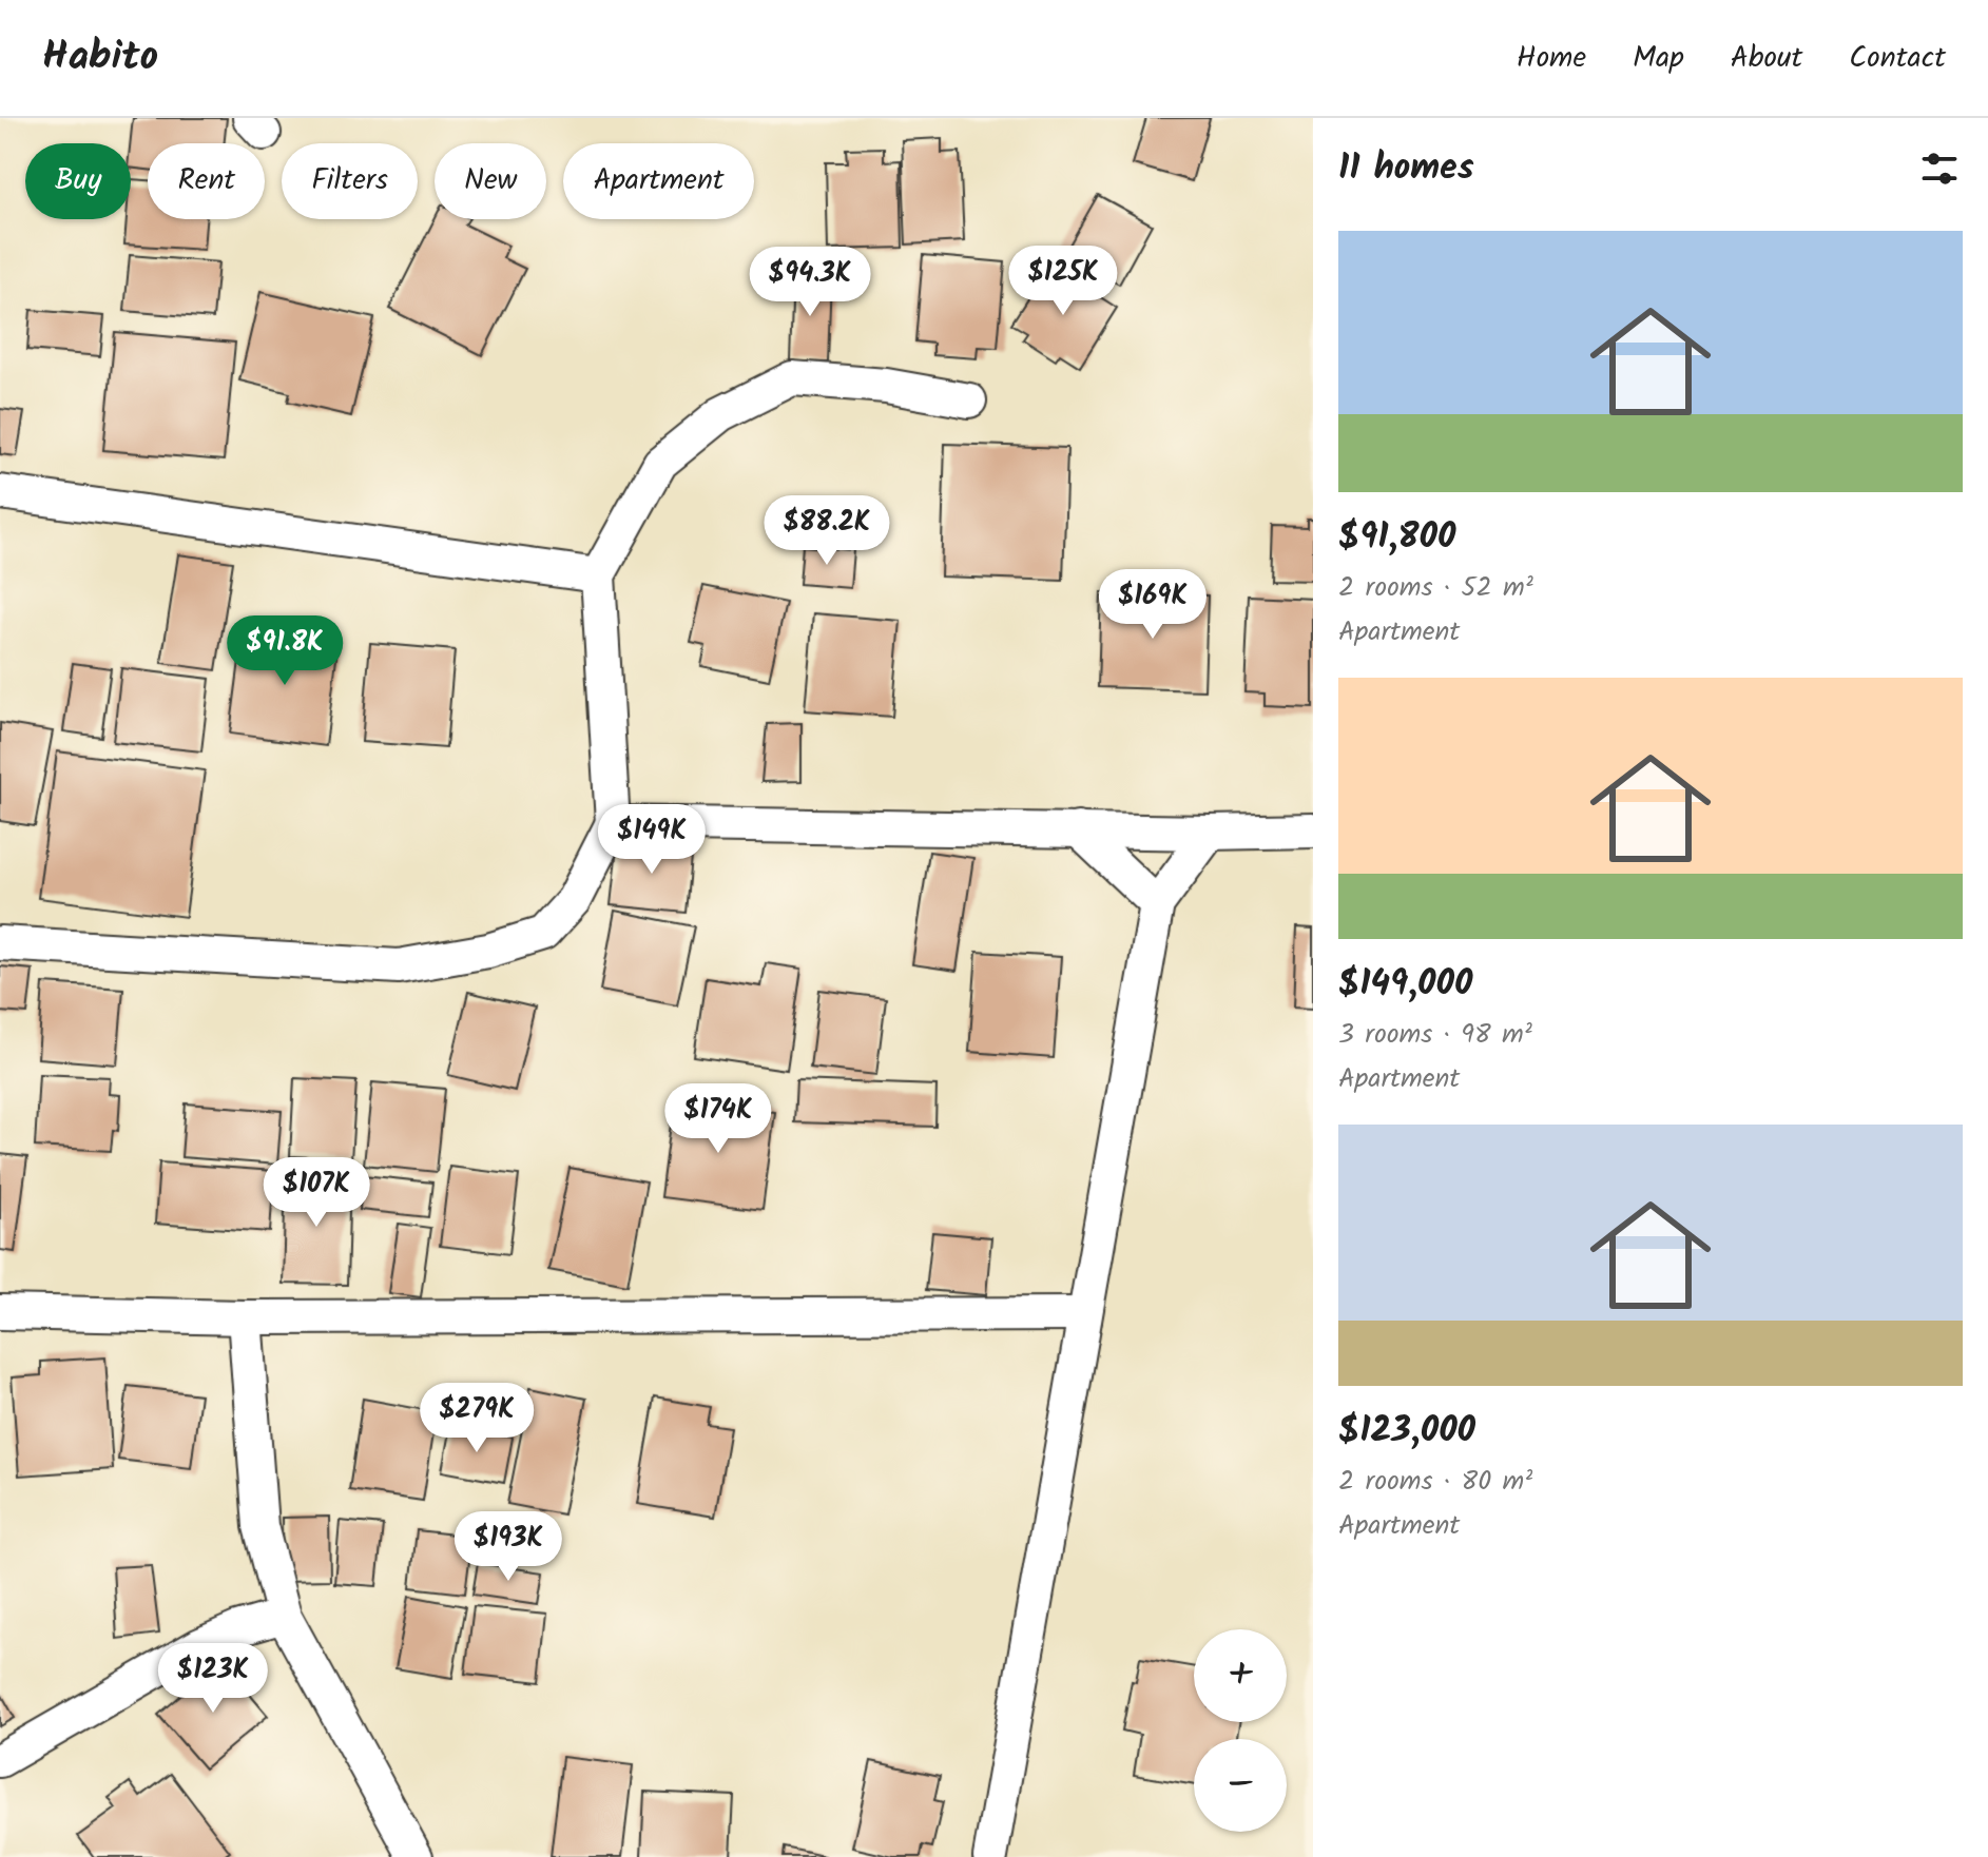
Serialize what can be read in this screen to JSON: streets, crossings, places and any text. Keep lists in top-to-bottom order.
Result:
{
  "page": {
    "header": "Habito",
    "nav": [
      "Home",
      "Map",
      "About",
      "Contact"
    ],
    "heading": "11 homes",
    "chip": [
      "Buy",
      "Rent",
      "Filters",
      "New",
      "Apartment"
    ],
    "list": [
      {
        "name": "$91,800",
        "note": "2 rooms · 52 m² · Apartment"
      },
      {
        "name": "$149,000",
        "note": "3 rooms · 98 m² · Apartment"
      },
      {
        "name": "$123,000",
        "note": "2 rooms · 80 m² · Apartment"
      }
    ],
    "price": [
      "$125K",
      "$94.3K",
      "$88.2K",
      "$169K",
      "$91.8K",
      "$149K",
      "$174K",
      "$107K",
      "$279K",
      "$193K",
      "$123K"
    ],
    "map_buttons": ["+", "−"]
  }
}
